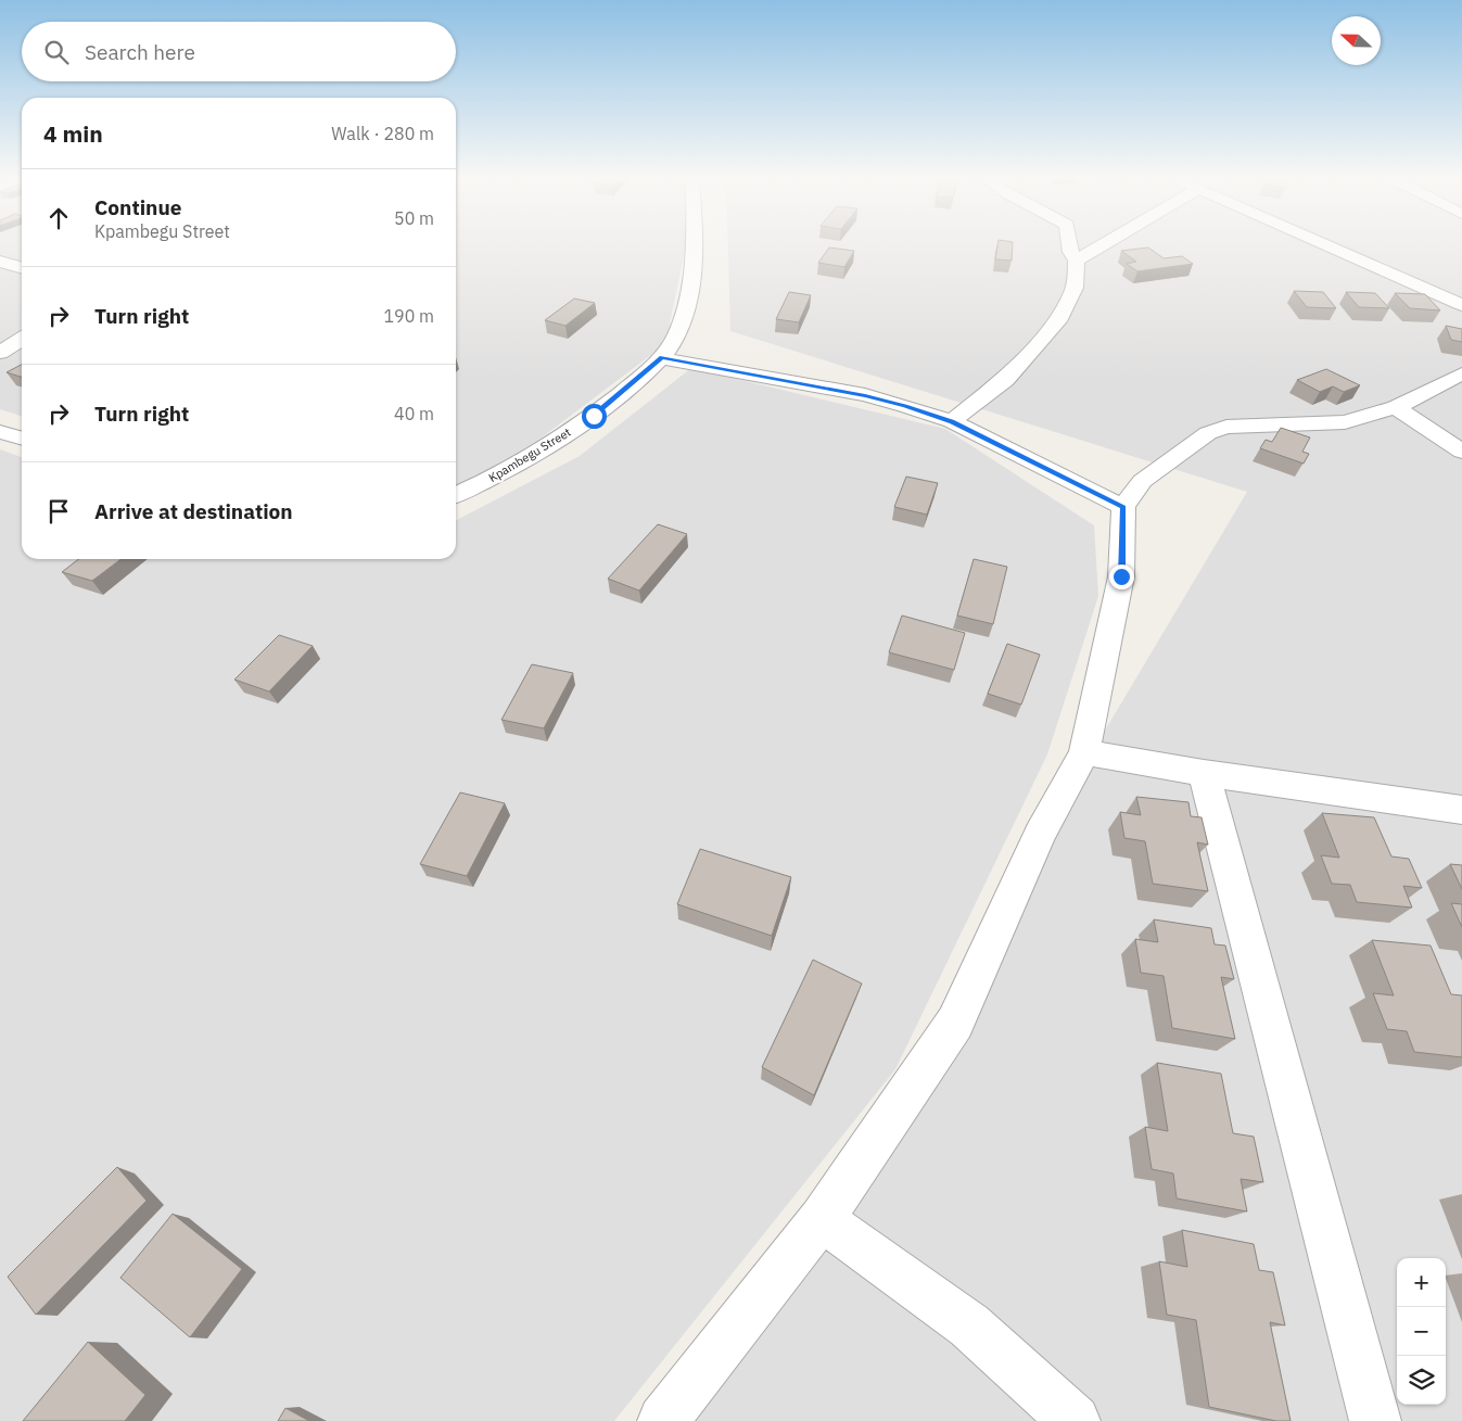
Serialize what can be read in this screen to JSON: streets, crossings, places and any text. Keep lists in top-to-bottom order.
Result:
{
  "streets": {
    "street": ["Kpambegu Street"]
  },
  "north": "left",
  "page": {
    "search": "Search here",
    "heading": ["4 min", "Walk · 280 m"],
    "list": [
      ["Continue", "Kpambegu Street", "50 m"],
      ["Turn right", "190 m"],
      ["Turn right", "40 m"],
      "Arrive at destination"
    ],
    "map_buttons": ["+", "−"]
  }
}
